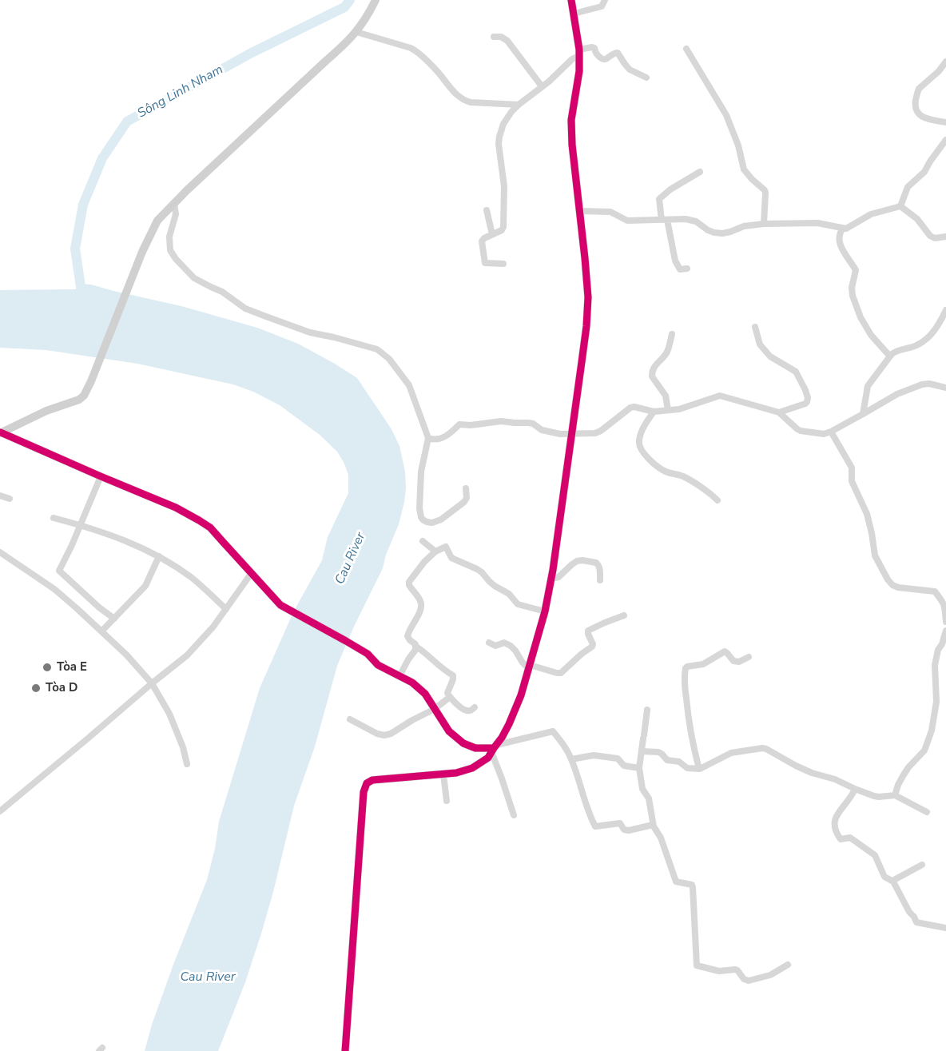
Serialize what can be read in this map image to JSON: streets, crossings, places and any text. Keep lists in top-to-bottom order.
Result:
{
  "water": ["Sông Linh Nham", "Cau River"],
  "places": ["Tòa E", "Tòa D"]
}
